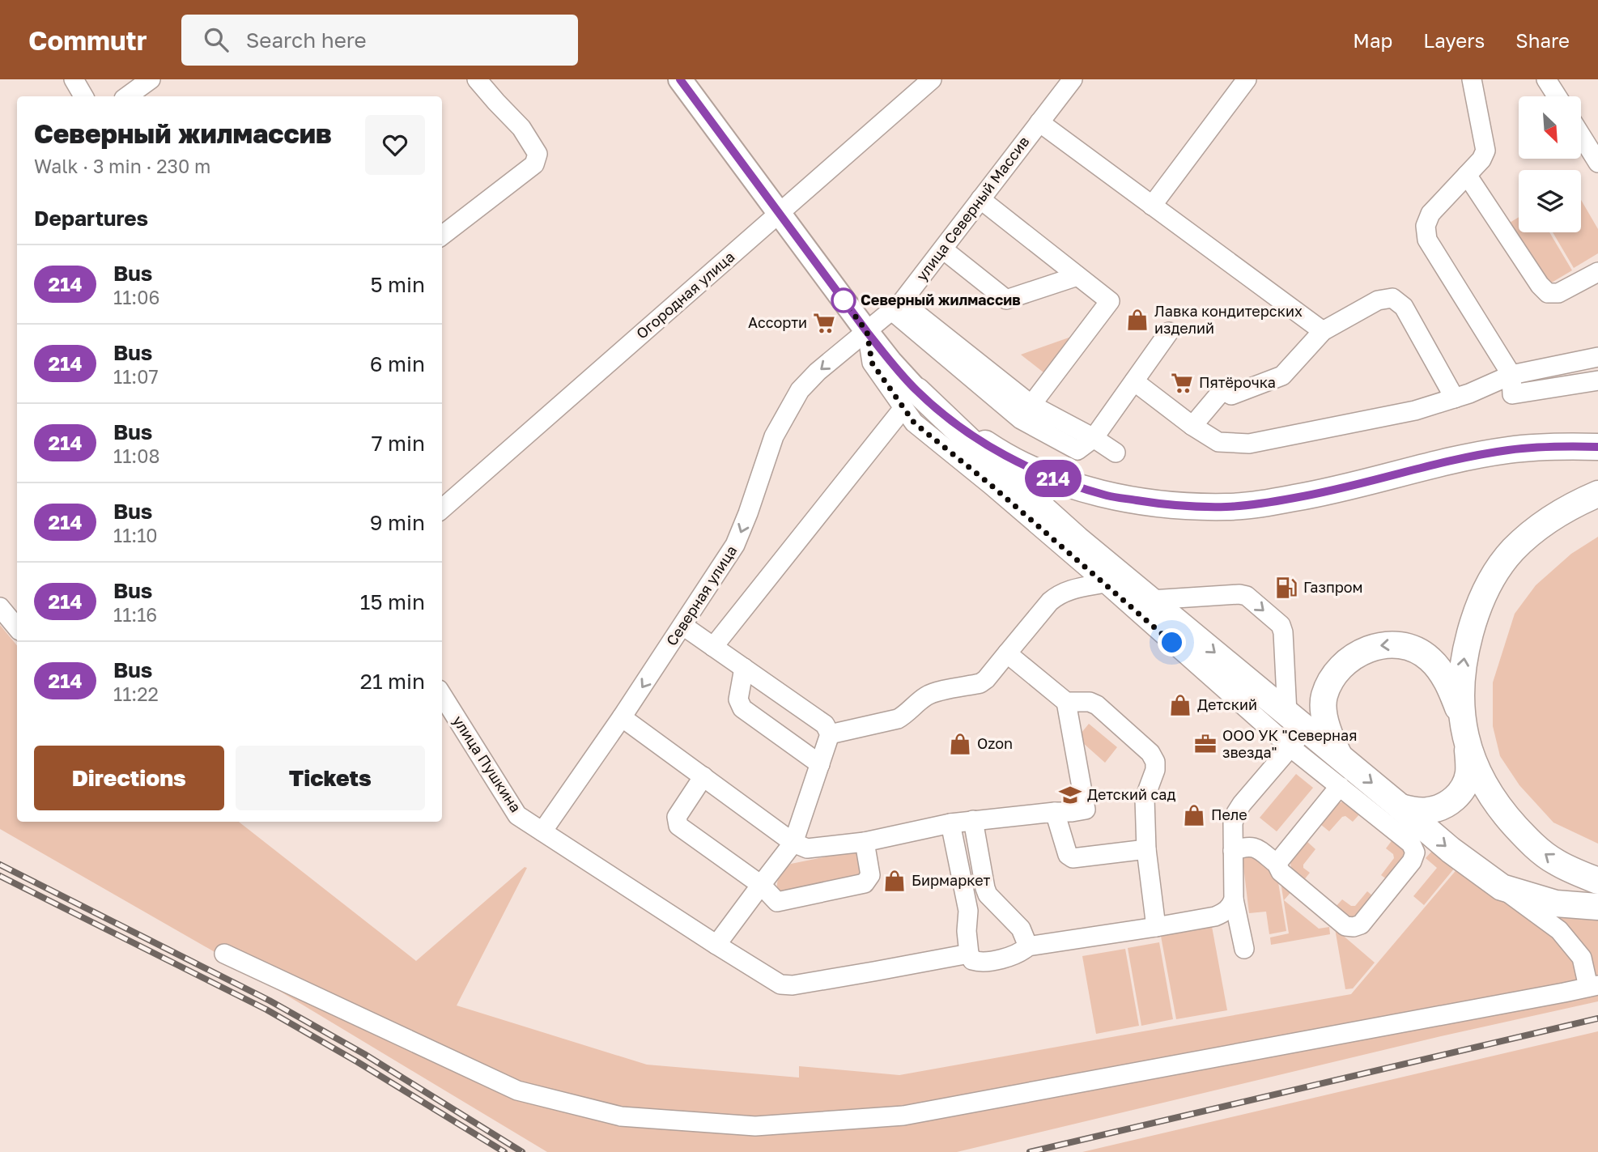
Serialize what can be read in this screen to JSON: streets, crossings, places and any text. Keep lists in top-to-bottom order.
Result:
{
  "streets": {
    "street": [
      "улица Северный Массив",
      "Огородная улица",
      "Северная улица",
      "улица Пушкина"
    ]
  },
  "crossings": [
    ["улица Северный Массив", "Северная улица"],
    ["Северная улица", "улица Пушкина"]
  ],
  "places": {
    "other": ["Северный жилмассив"],
    "shop": [
      "Лавка кондитерских изделий",
      "Детский",
      "Ozon",
      "Пеле",
      "Бирмаркет"
    ],
    "supermarket": ["Ассорти", "Пятёрочка"],
    "fuel station": ["Газпром"],
    "office": ["ООО УК \"Северная звезда\""],
    "school or university": ["Детский сад"]
  },
  "lines": ["bus line 214"],
  "north": "bottom right",
  "page": {
    "header": "Commutr",
    "search": "Search here",
    "nav": ["Map", "Layers", "Share"],
    "on_map": "214",
    "heading": [
      ["Северный жилмассив", "Walk · 3 min · 230 m"],
      "Departures"
    ],
    "list": [
      {
        "mark": "214",
        "name": "Bus",
        "note": "11:06",
        "value": "5 min"
      },
      {
        "mark": "214",
        "name": "Bus",
        "note": "11:07",
        "value": "6 min"
      },
      {
        "mark": "214",
        "name": "Bus",
        "note": "11:08",
        "value": "7 min"
      },
      {
        "mark": "214",
        "name": "Bus",
        "note": "11:10",
        "value": "9 min"
      },
      {
        "mark": "214",
        "name": "Bus",
        "note": "11:16",
        "value": "15 min"
      },
      {
        "mark": "214",
        "name": "Bus",
        "note": "11:22",
        "value": "21 min"
      }
    ],
    "buttons": ["Directions", "Tickets"]
  }
}
